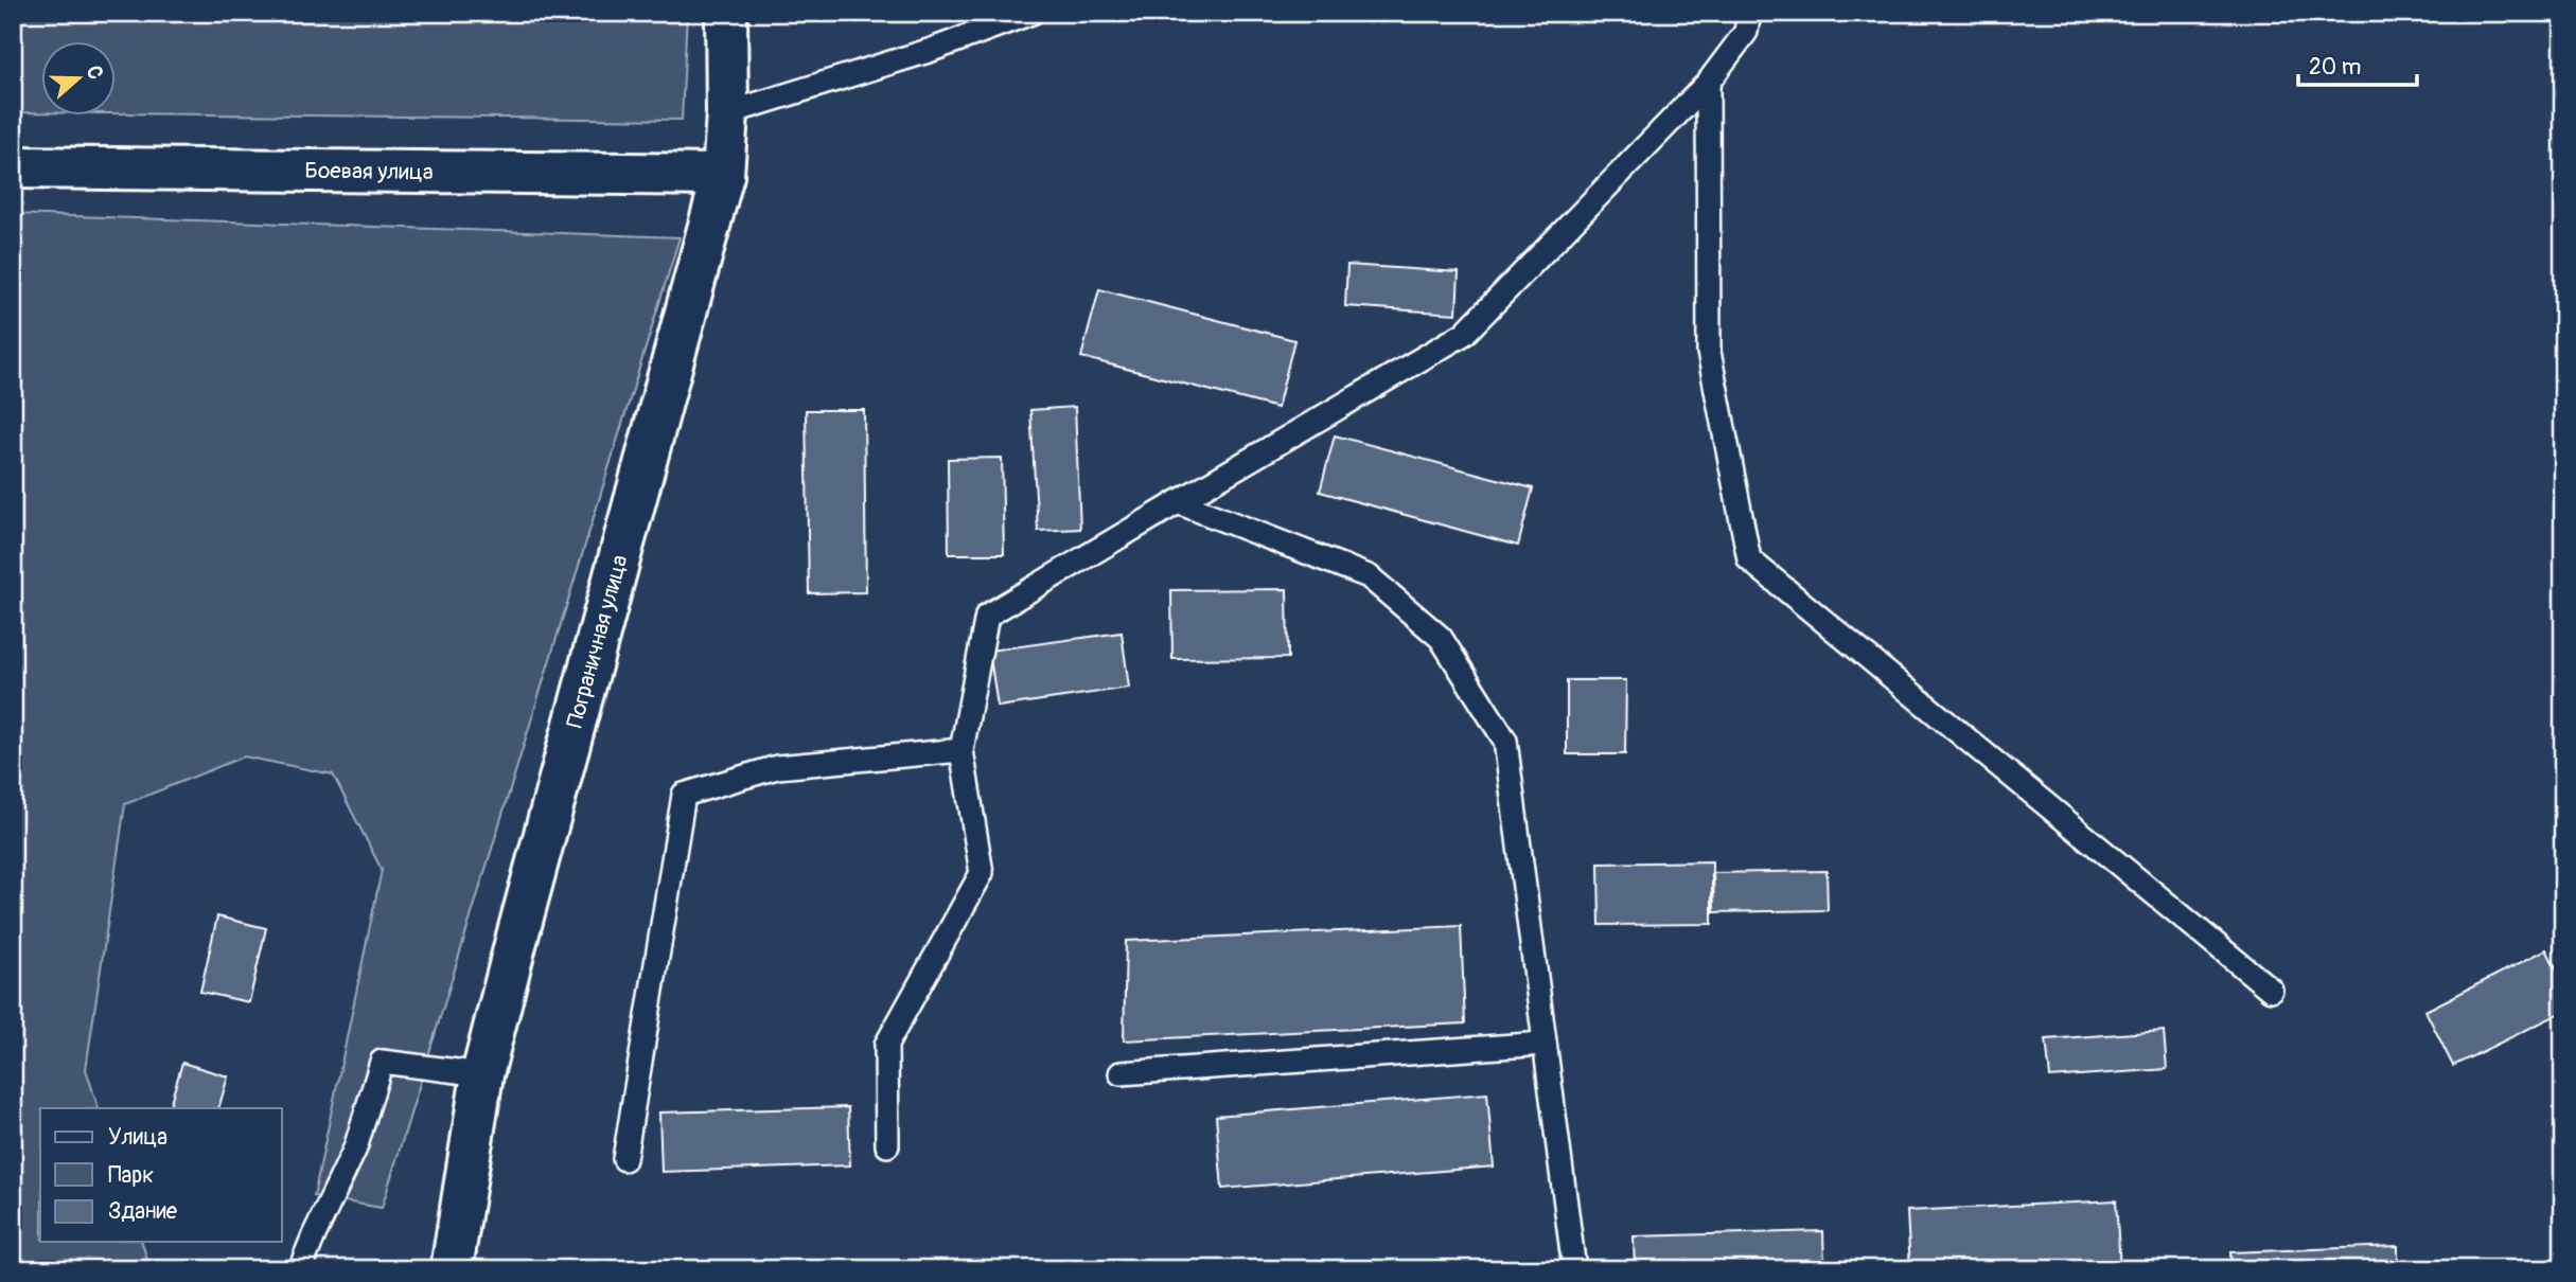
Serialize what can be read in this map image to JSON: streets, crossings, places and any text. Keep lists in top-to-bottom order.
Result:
{
  "streets": {
    "street": ["Боевая улица", "Пограничная улица"]
  },
  "crossings": [
    ["Боевая улица", "Пограничная улица"]
  ],
  "legend": ["Улица", "Парк", "Здание"],
  "scale_bar": "20 m",
  "north": "right"
}
